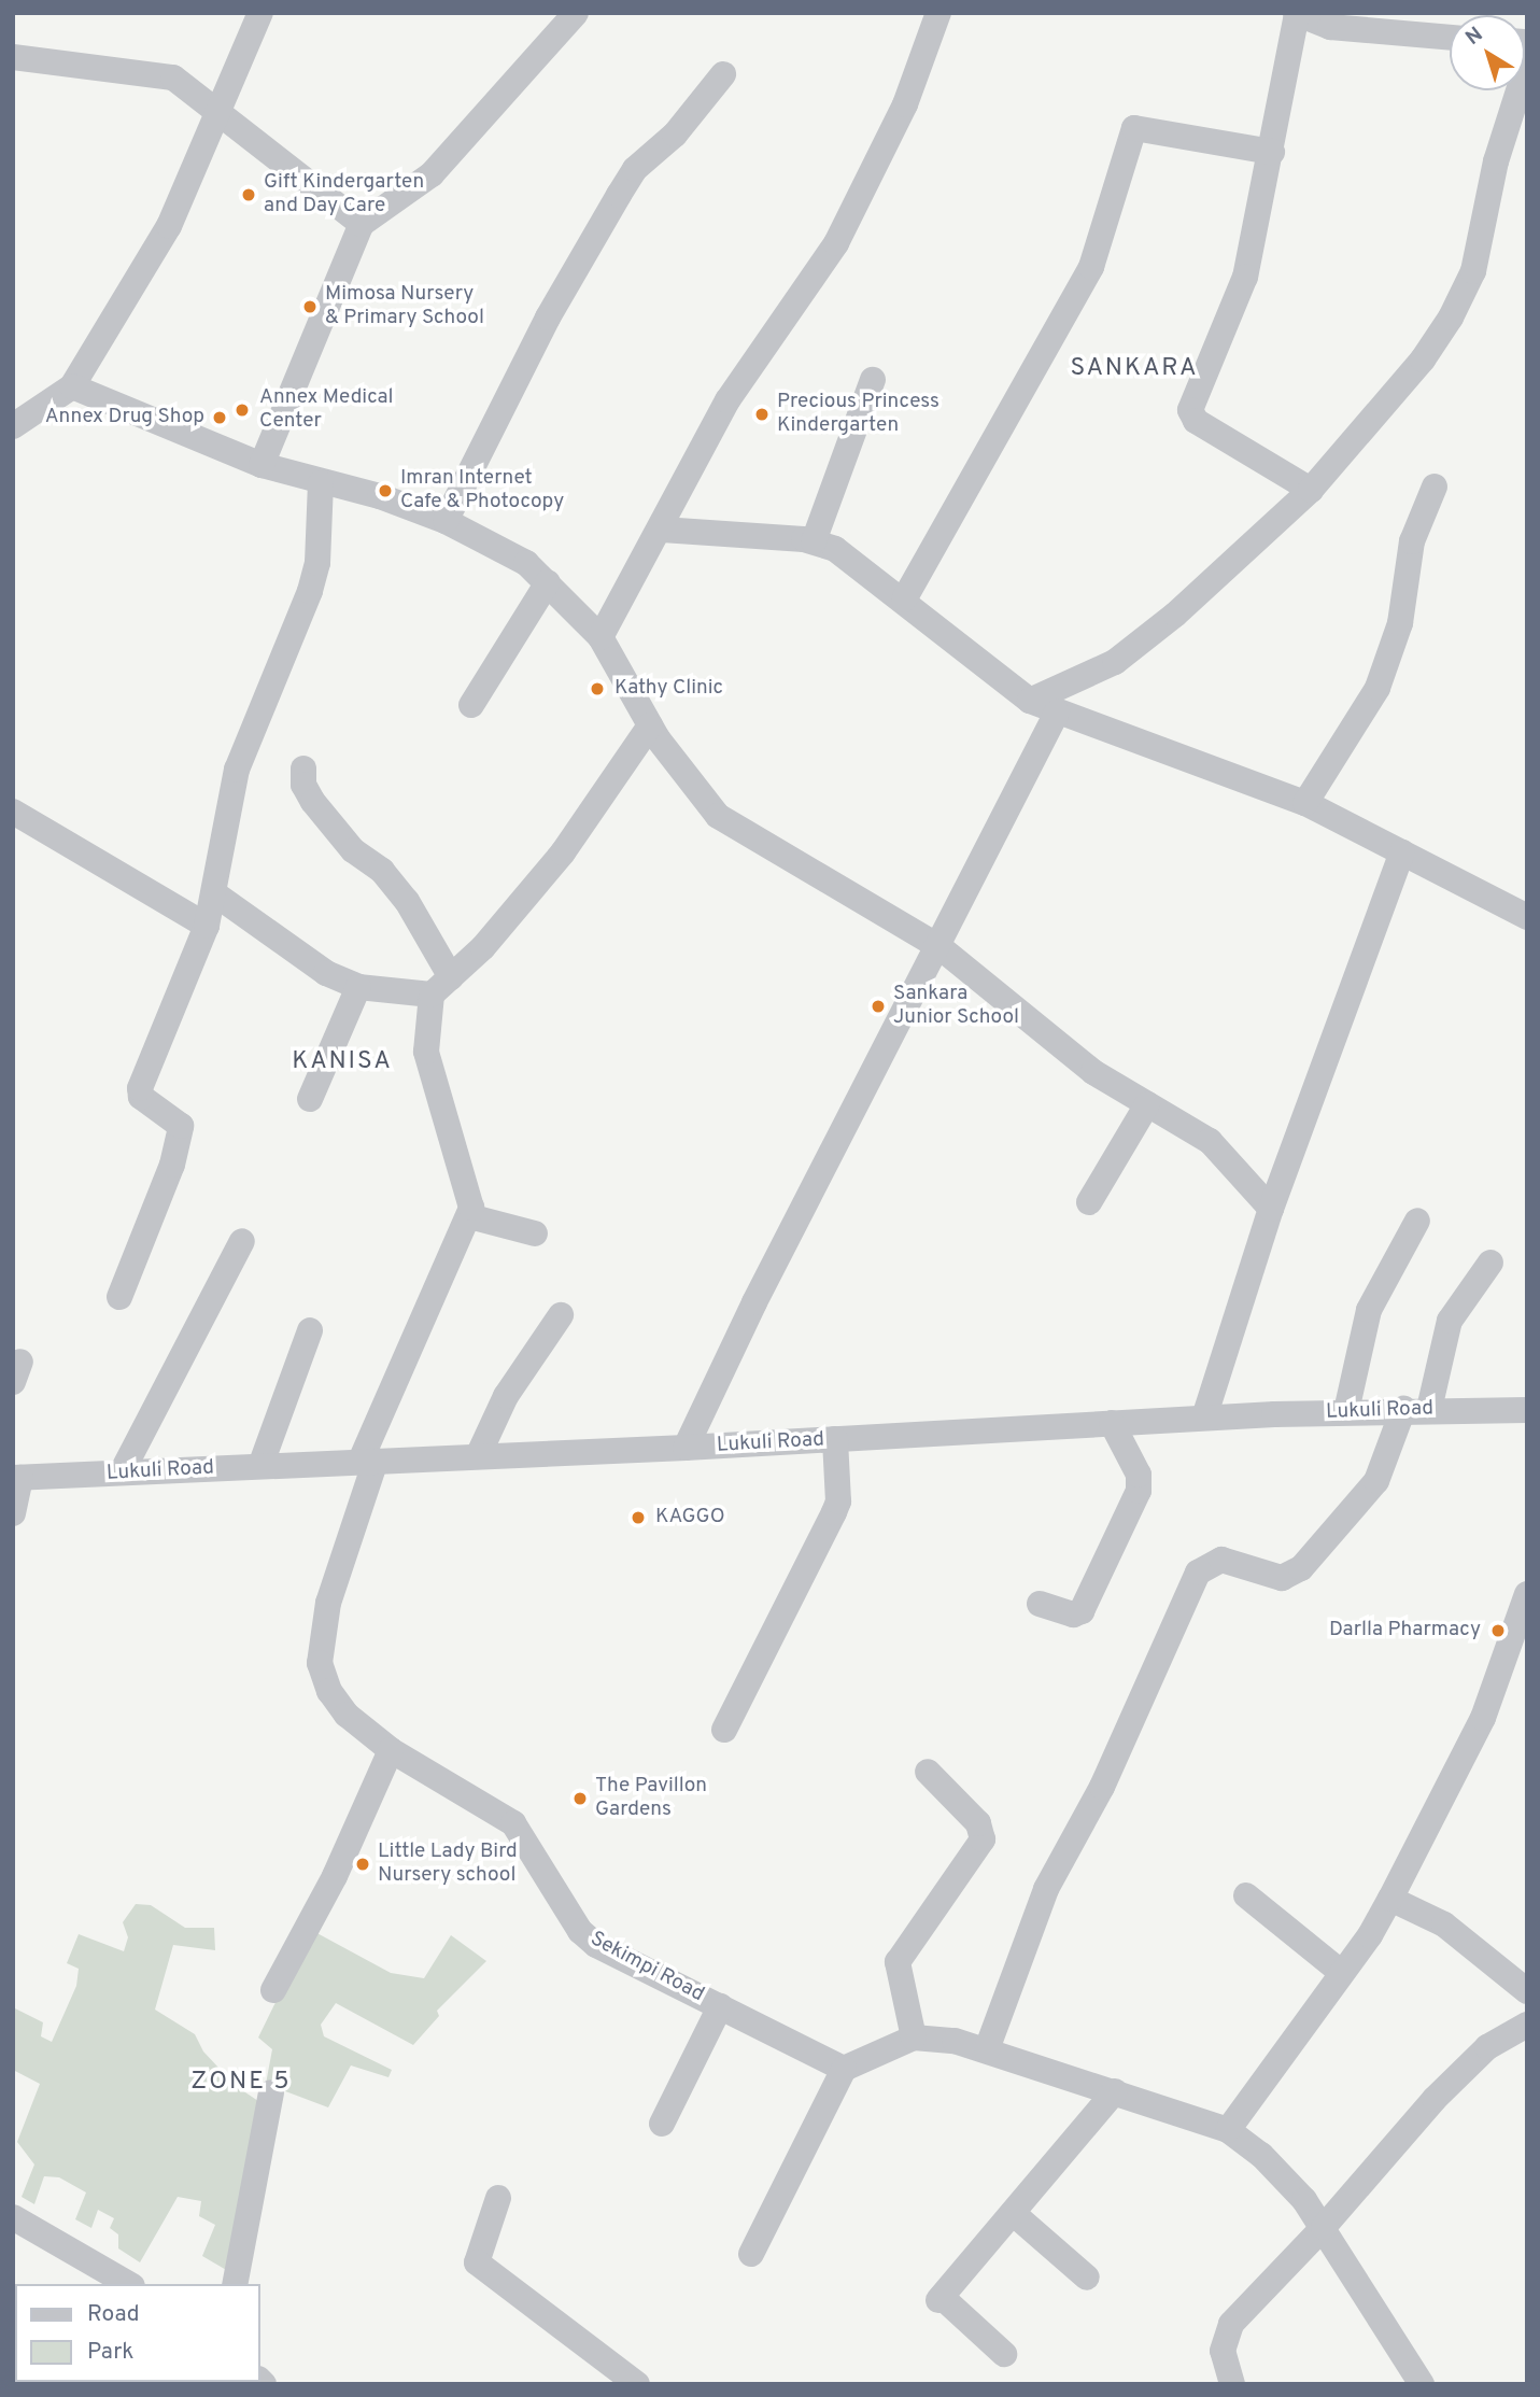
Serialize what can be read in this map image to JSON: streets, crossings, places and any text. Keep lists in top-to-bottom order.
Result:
{
  "streets": {
    "street": ["Lukuli Road", "Sekimpi Road"]
  },
  "crossings": [
    ["Lukuli Road", "Sekimpi Road"]
  ],
  "districts": ["SANKARA", "KANISA", "ZONE 5"],
  "places": [
    "Gift Kindergarten and Day Care",
    "Mimosa Nursery & Primary School",
    "Annex Medical Center",
    "Precious Princess Kindergarten",
    "Annex Drug Shop",
    "Imran Internet Cafe & Photocopy",
    "Kathy Clinic",
    "Sankara Junior School",
    "KAGGO",
    "Darlla Pharmacy",
    "The Pavillon Gardens",
    "Little Lady Bird Nursery school"
  ],
  "legend": ["Road", "Park"],
  "north": "top left"
}
